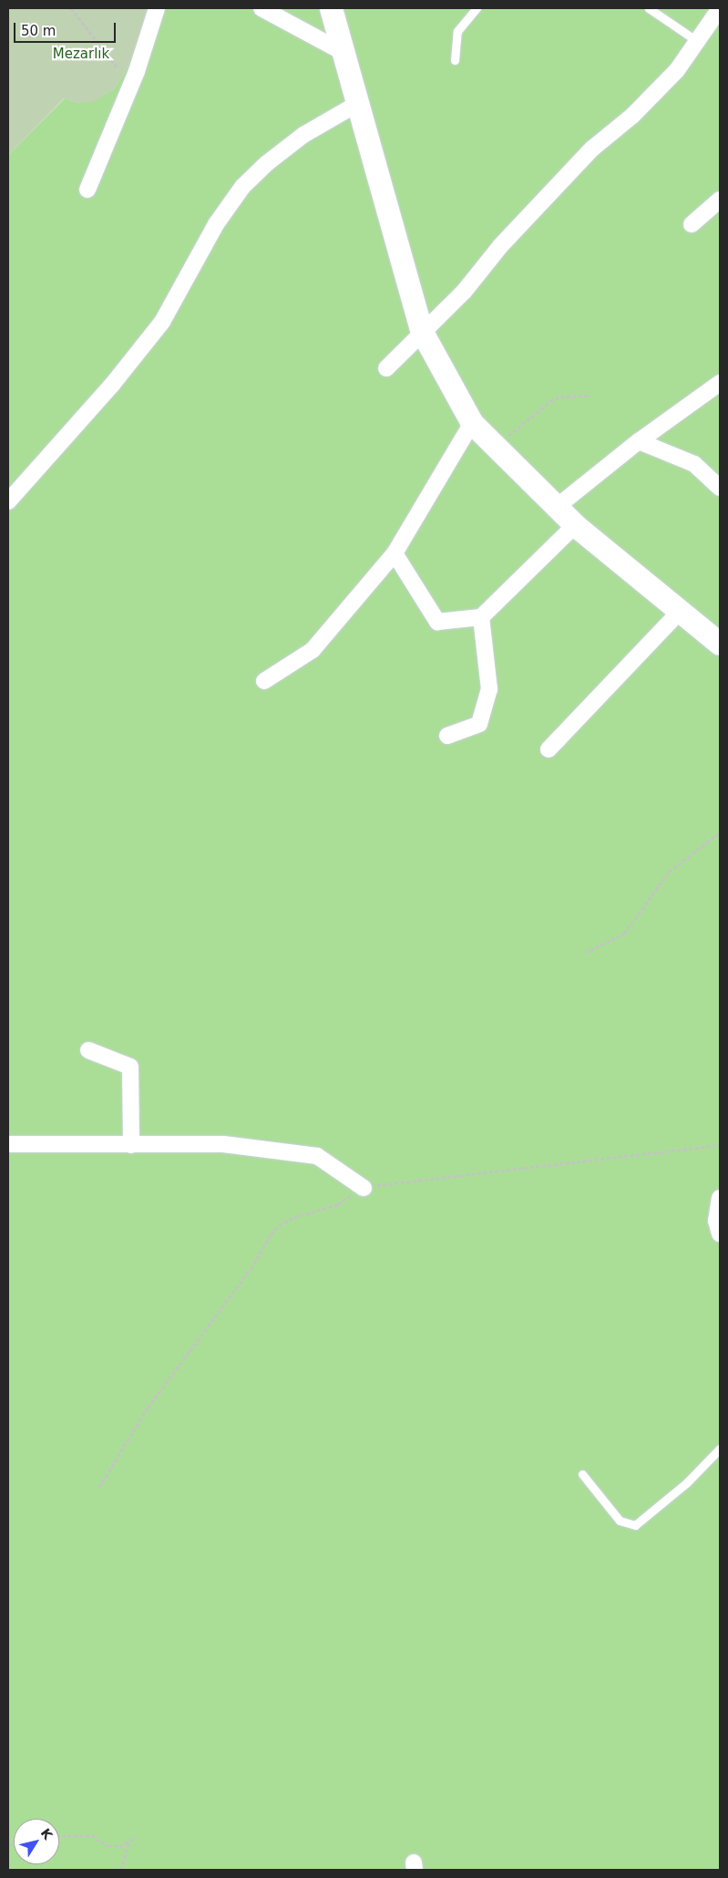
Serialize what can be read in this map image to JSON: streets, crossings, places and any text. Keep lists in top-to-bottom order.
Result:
{
  "parks": ["Mezarlık"],
  "scale_bar": "50 m",
  "north": "top right"
}
